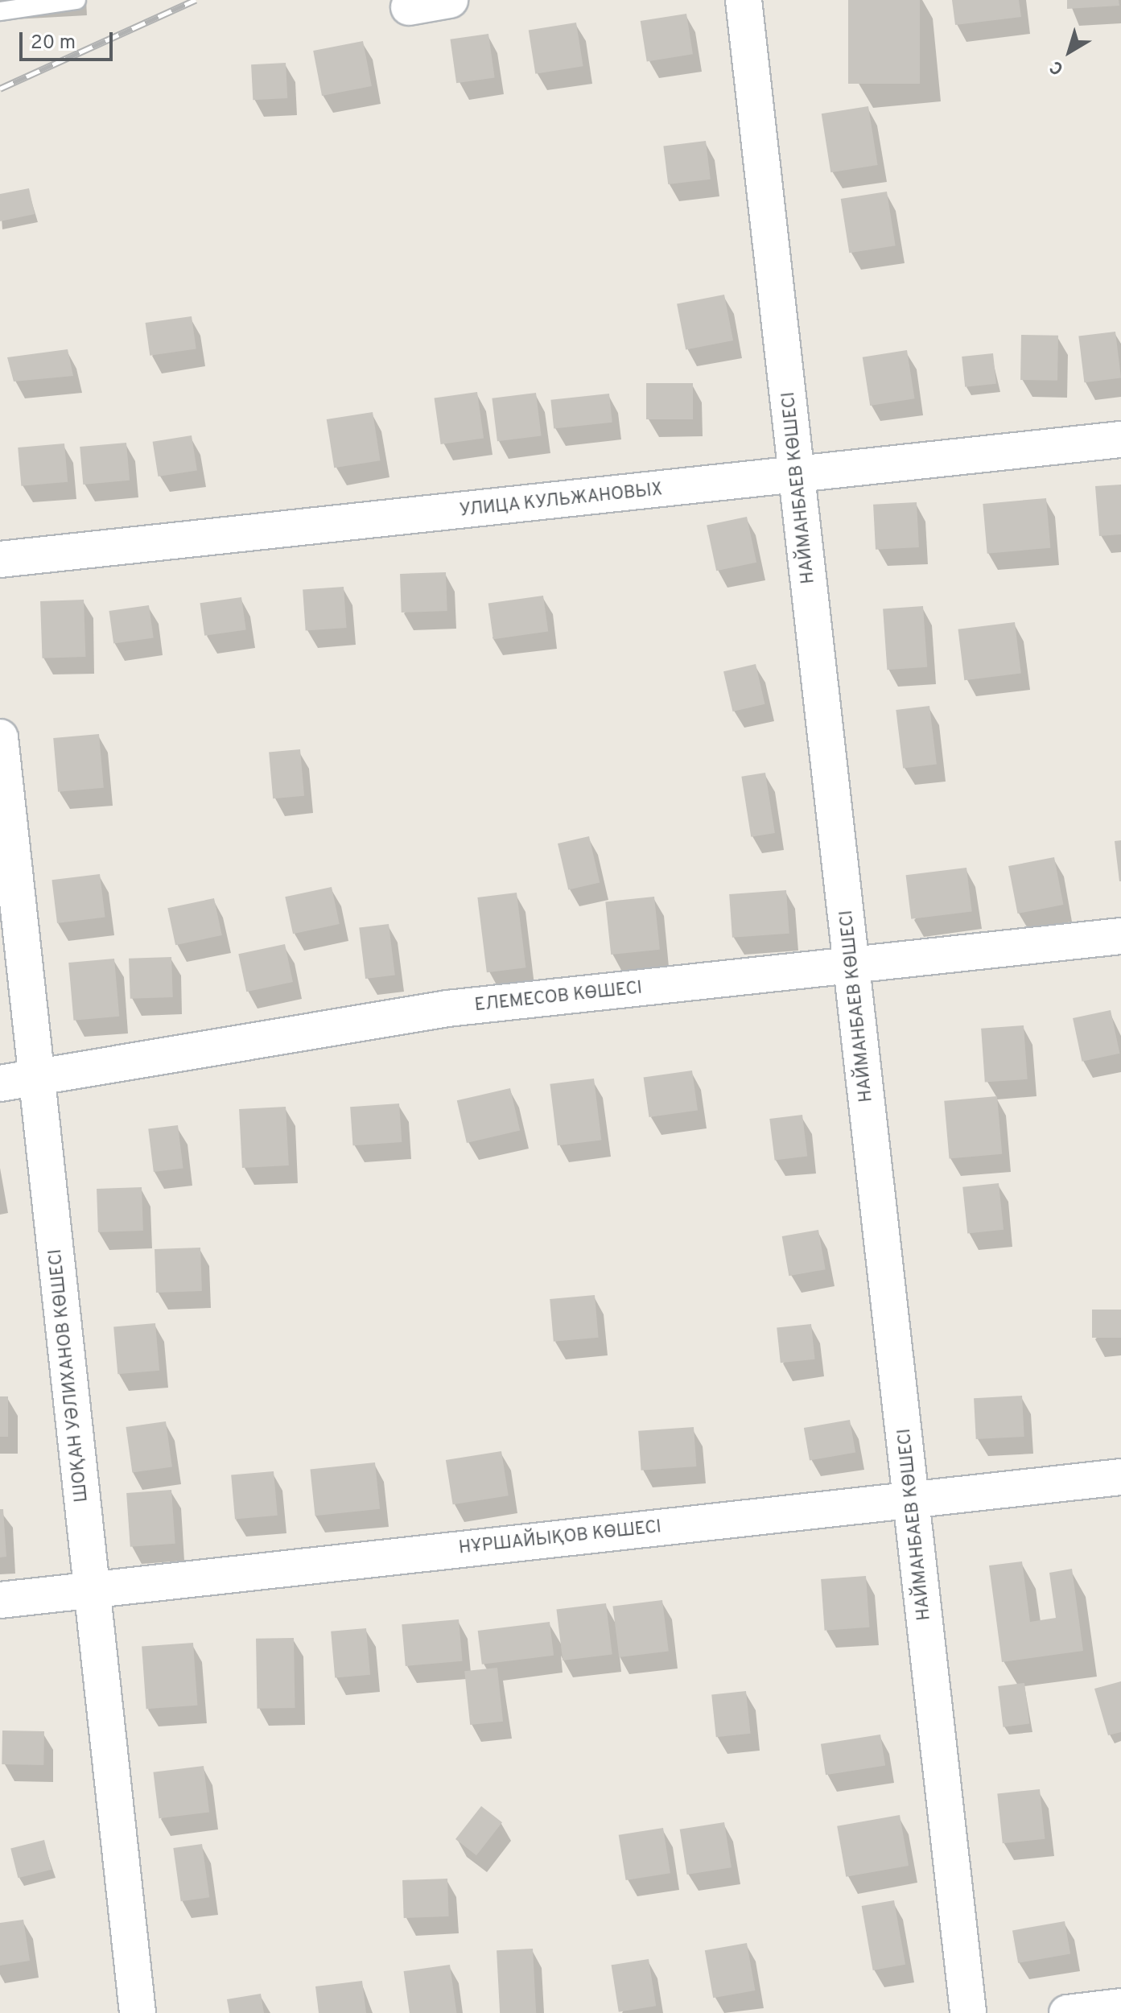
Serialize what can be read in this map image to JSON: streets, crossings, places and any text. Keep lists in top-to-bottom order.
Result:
{
  "streets": {
    "street": [
      "НАЙМАНБАЕВ КӨШЕСІ",
      "УЛИЦА КУЛЬЖАНОВЫХ",
      "ЕЛЕМЕСОВ КӨШЕСІ",
      "ШОҚАН УӘЛИХАНОВ КӨШЕСІ",
      "НҰРШАЙЫҚОВ КӨШЕСІ"
    ]
  },
  "crossings": [
    ["НАЙМАНБАЕВ КӨШЕСІ", "УЛИЦА КУЛЬЖАНОВЫХ"],
    ["НАЙМАНБАЕВ КӨШЕСІ", "ЕЛЕМЕСОВ КӨШЕСІ"],
    ["НАЙМАНБАЕВ КӨШЕСІ", "НҰРШАЙЫҚОВ КӨШЕСІ"],
    ["ЕЛЕМЕСОВ КӨШЕСІ", "ШОҚАН УӘЛИХАНОВ КӨШЕСІ"],
    ["ШОҚАН УӘЛИХАНОВ КӨШЕСІ", "НҰРШАЙЫҚОВ КӨШЕСІ"]
  ],
  "scale_bar": "20 m",
  "north": "bottom left"
}
